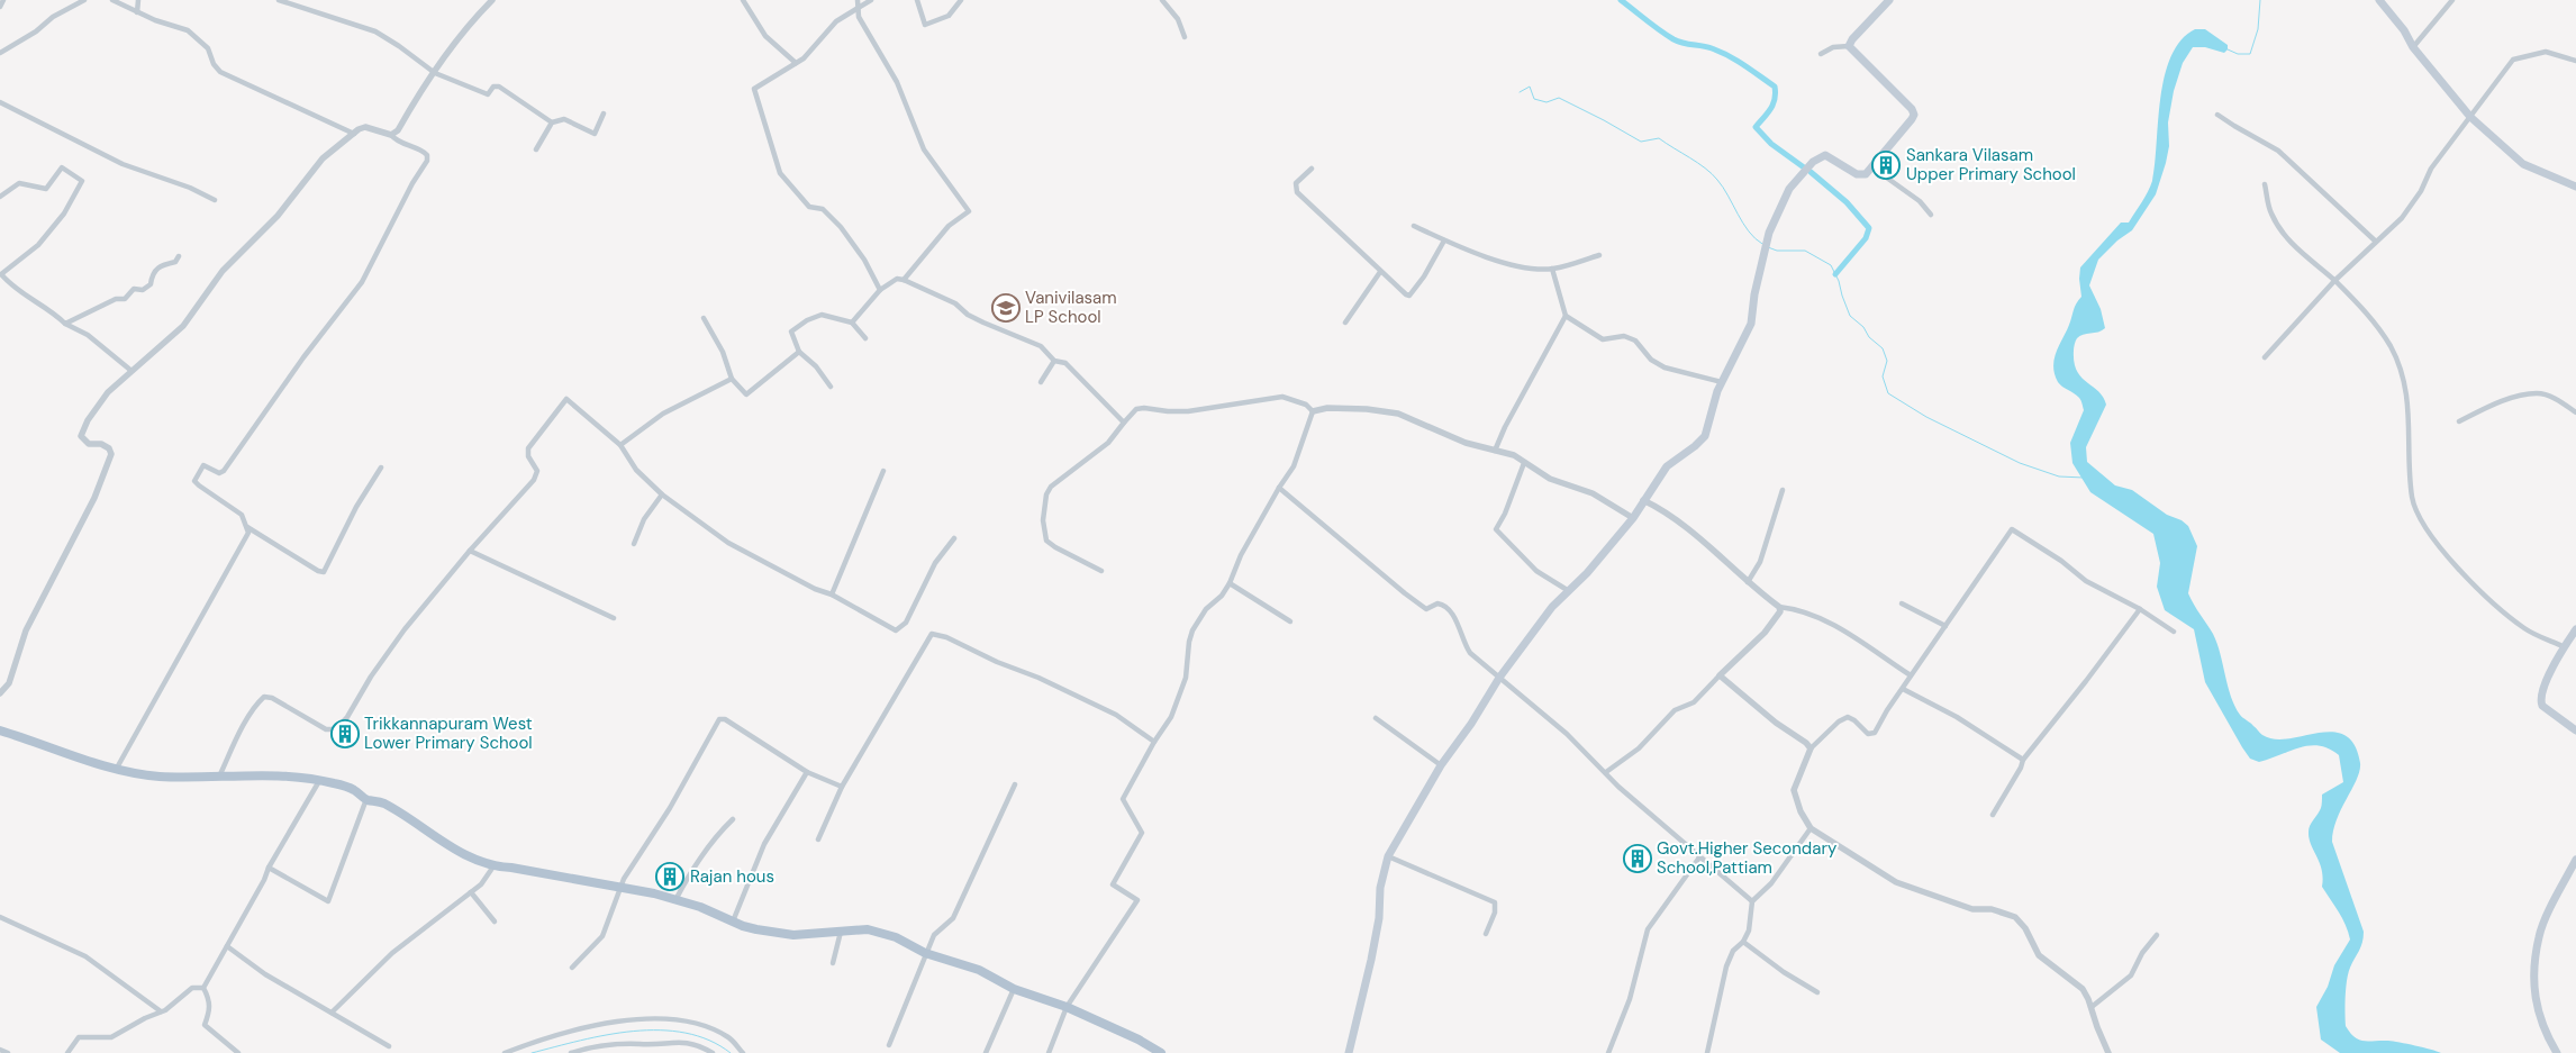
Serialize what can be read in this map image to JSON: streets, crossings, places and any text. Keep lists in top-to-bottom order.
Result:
{
  "places": {
    "building": [
      "Sankara Vilasam Upper Primary School",
      "Trikkannapuram West Lower Primary School",
      "Govt.Higher Secondary School,Pattiam",
      "Rajan hous"
    ],
    "school or university": ["Vanivilasam LP School"]
  }
}
